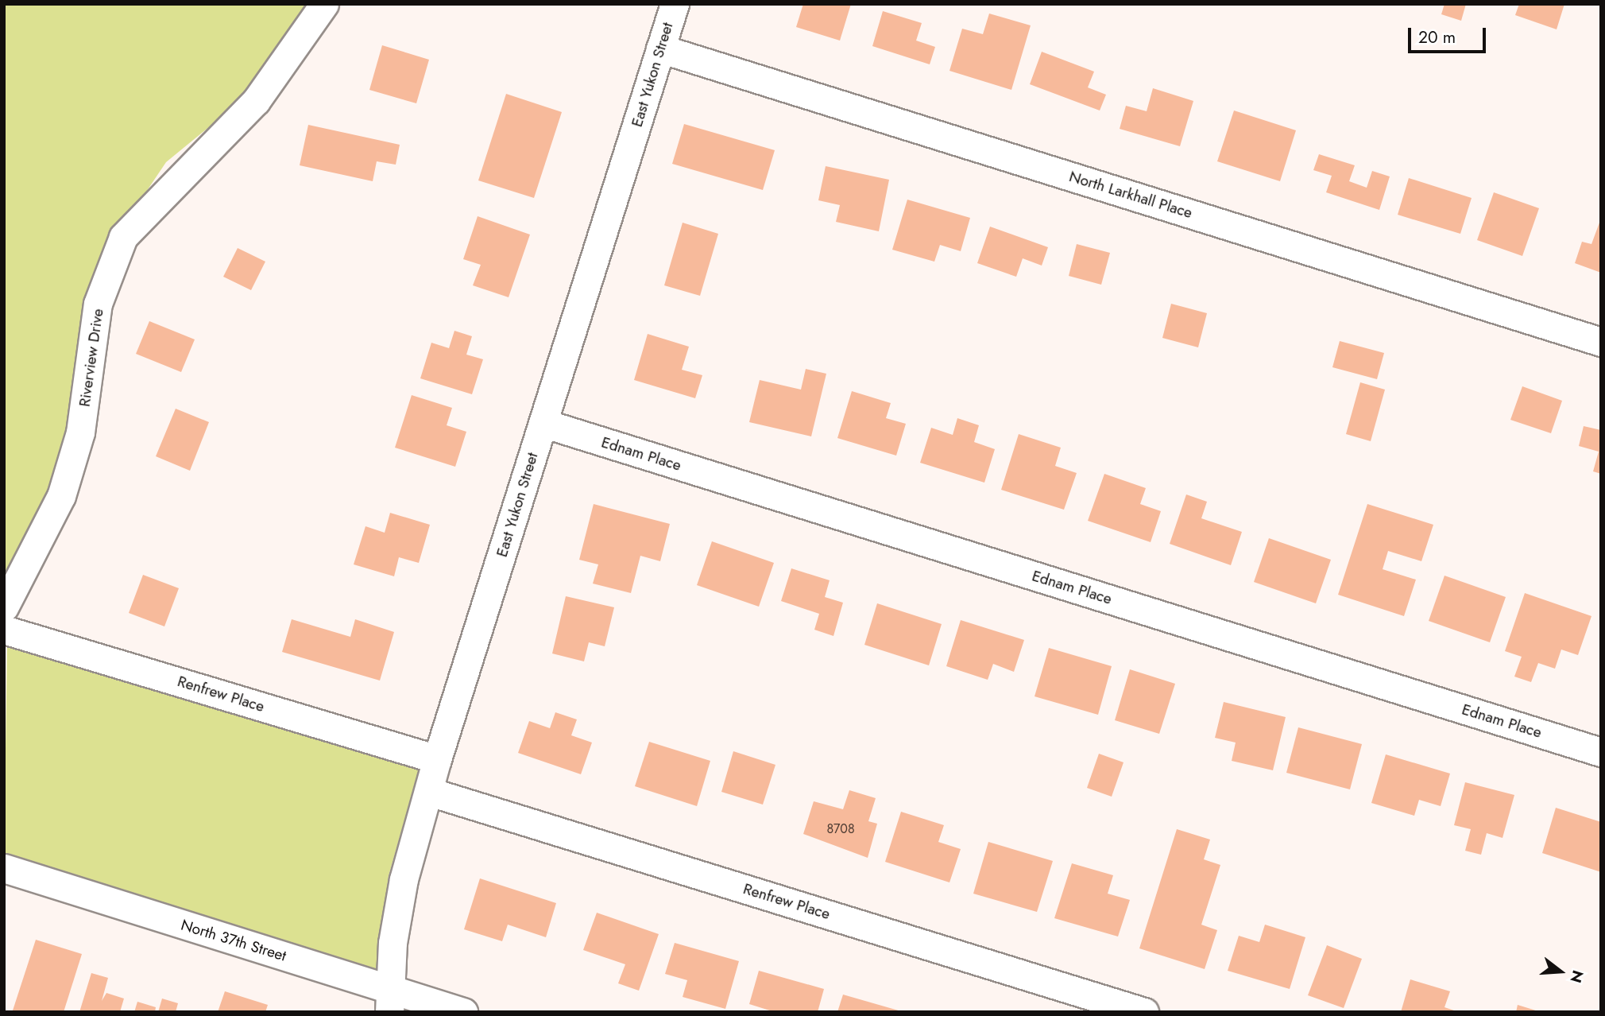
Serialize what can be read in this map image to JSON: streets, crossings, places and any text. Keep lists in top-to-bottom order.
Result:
{
  "streets": {
    "street": [
      "East Yukon Street",
      "North Larkhall Place",
      "Riverview Drive",
      "Ednam Place",
      "Renfrew Place",
      "North 37th Street"
    ]
  },
  "crossings": [
    ["East Yukon Street", "North Larkhall Place"],
    ["East Yukon Street", "Ednam Place"],
    ["East Yukon Street", "Renfrew Place"],
    ["East Yukon Street", "North 37th Street"]
  ],
  "house_numbers": ["8708"],
  "scale_bar": "20 m",
  "north": "right"
}
